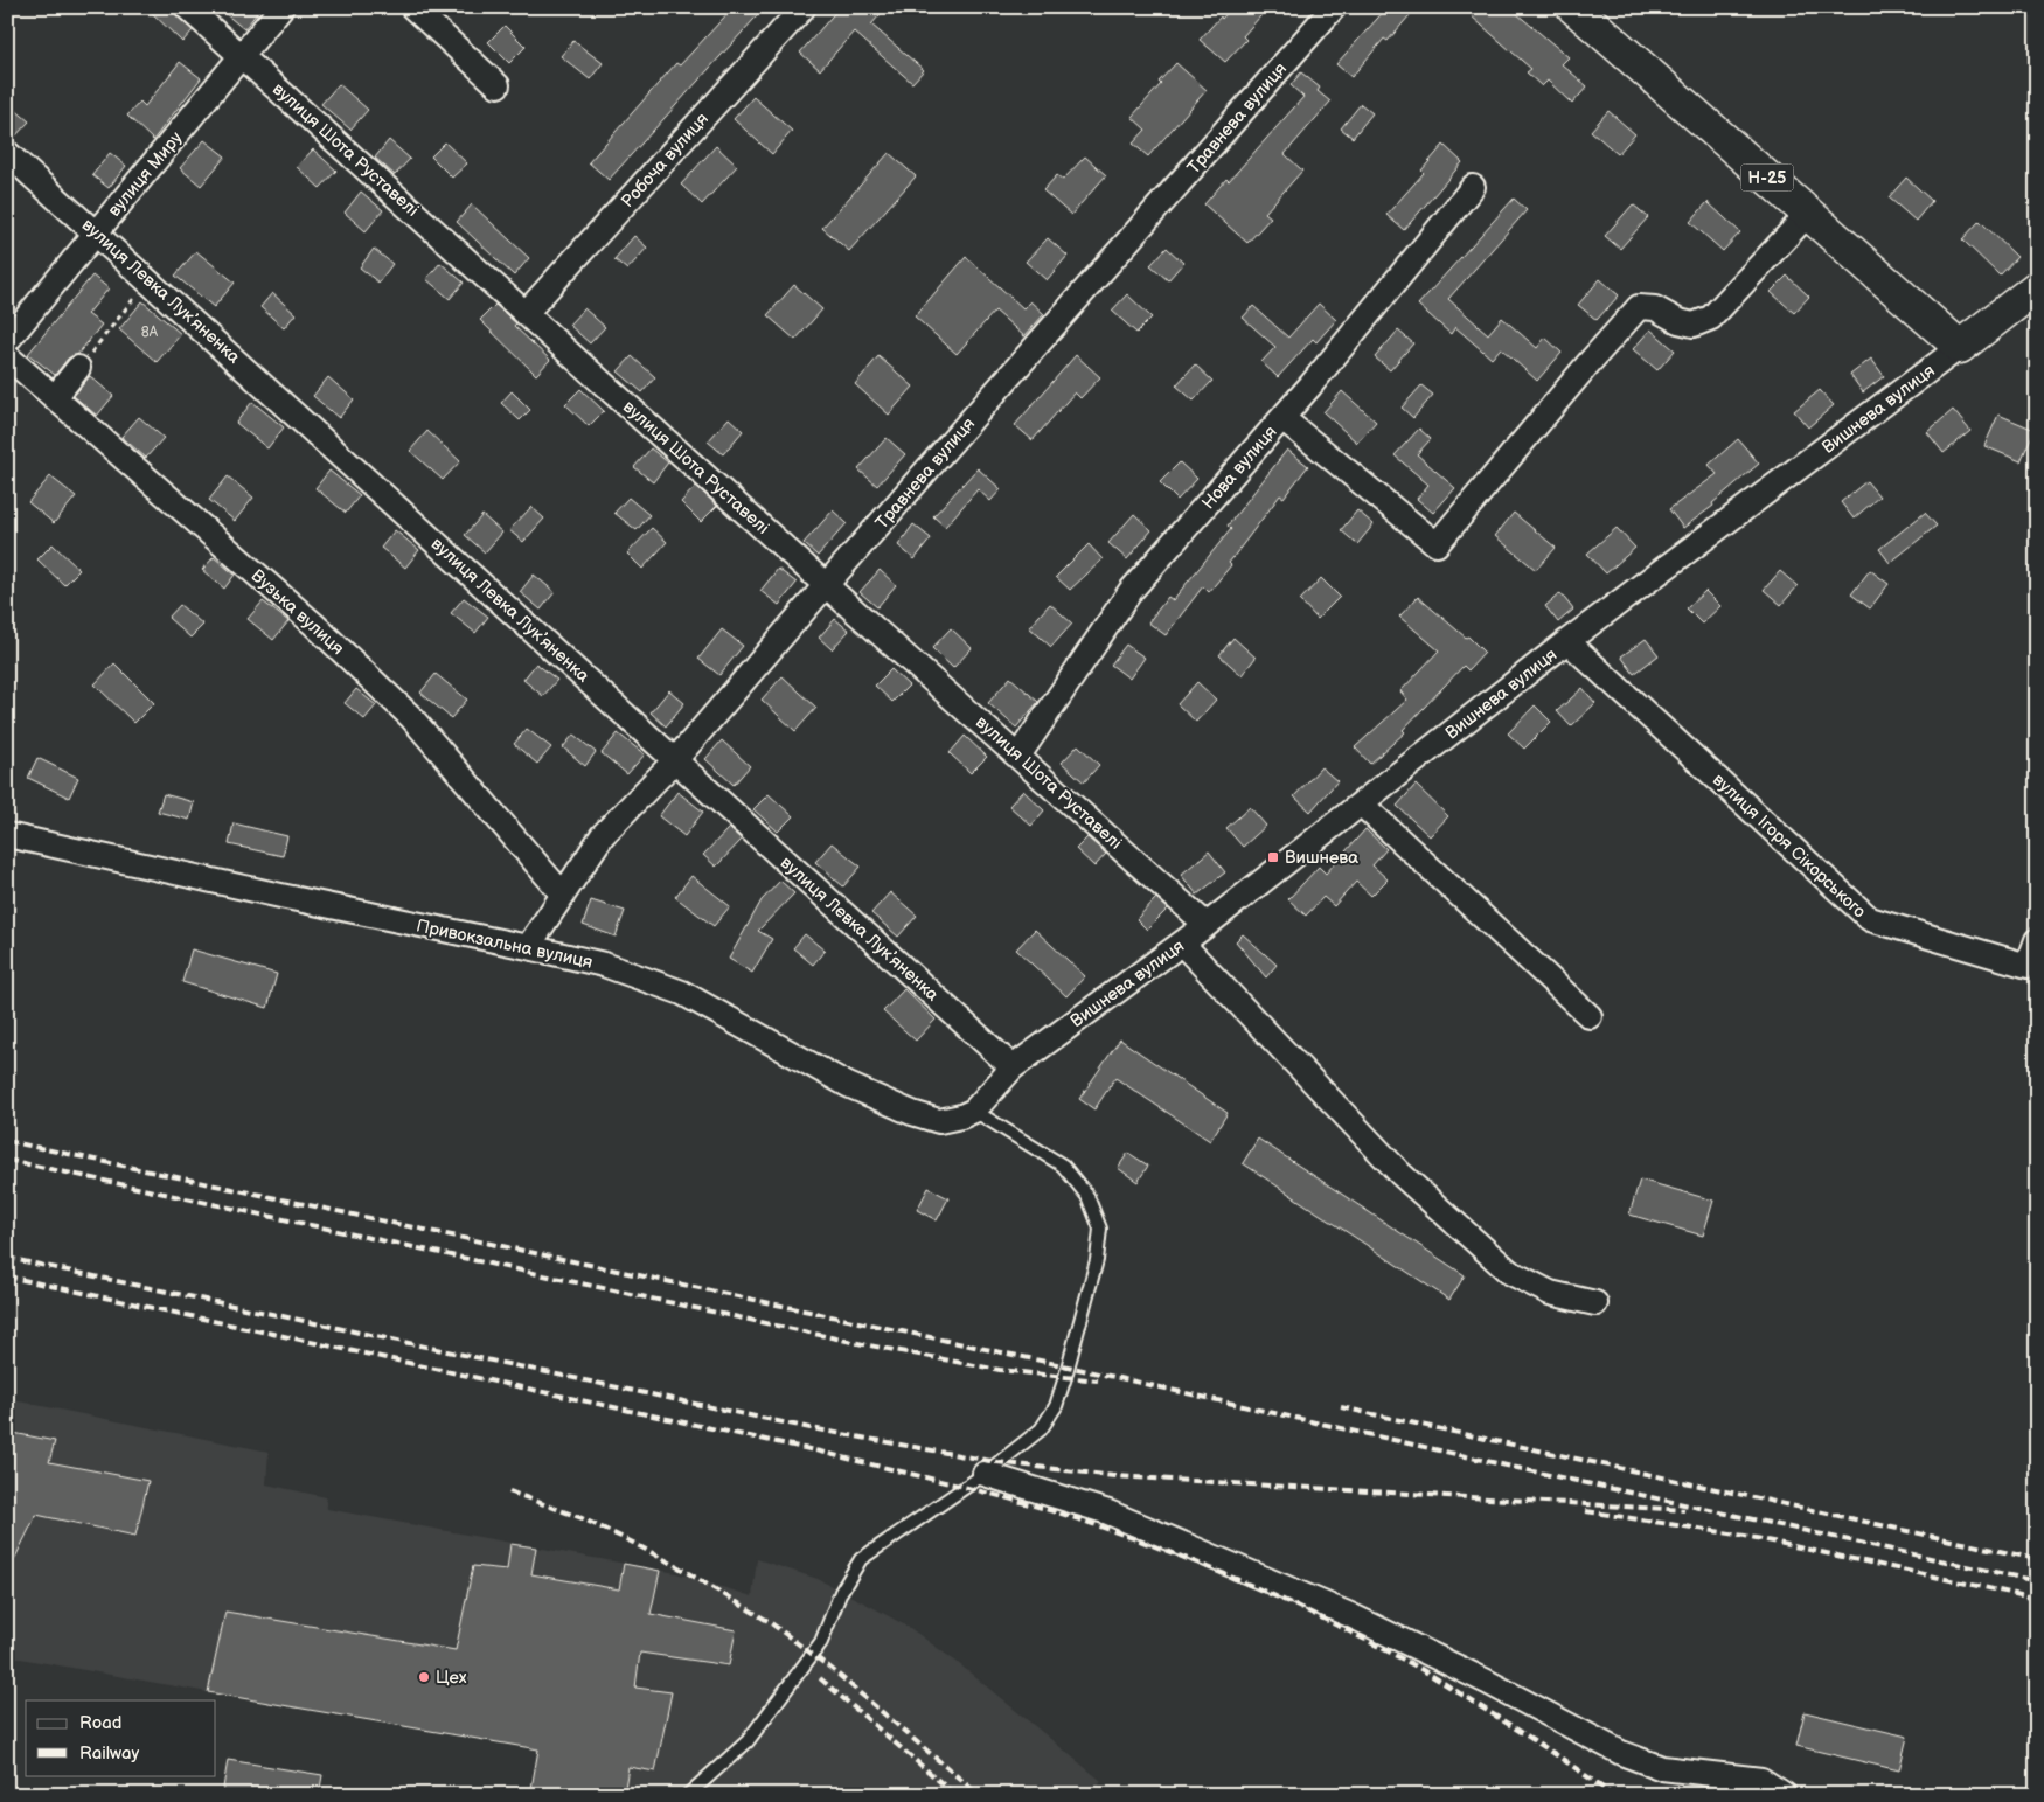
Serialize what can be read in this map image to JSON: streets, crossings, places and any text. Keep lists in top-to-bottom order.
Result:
{
  "streets": {
    "main road": ["Н-25", "Вишнева вулиця"],
    "street": [
      "Травнева вулиця",
      "вулиця Шота Руставелі",
      "Робоча вулиця",
      "вулиця Миру",
      "вулиця Левка Лукʼяненка",
      "Нова вулиця",
      "Вузька вулиця",
      "вулиця Ігоря Сікорського",
      "Привокзальна вулиця"
    ]
  },
  "crossings": [
    ["Травнева вулиця", "вулиця Шота Руставелі"],
    ["Травнева вулиця", "вулиця Левка Лукʼяненка"],
    ["Травнева вулиця", "Вузька вулиця"],
    ["Травнева вулиця", "Привокзальна вулиця"],
    ["вулиця Шота Руставелі", "Робоча вулиця"],
    ["вулиця Шота Руставелі", "вулиця Миру"],
    ["вулиця Шота Руставелі", "Вишнева вулиця"],
    ["вулиця Шота Руставелі", "Нова вулиця"],
    ["вулиця Миру", "вулиця Левка Лукʼяненка"],
    ["Н-25", "Вишнева вулиця"],
    ["вулиця Левка Лукʼяненка", "Вишнева вулиця"],
    ["Вишнева вулиця", "вулиця Ігоря Сікорського"],
    ["Вишнева вулиця", "Привокзальна вулиця"]
  ],
  "places": {
    "transit": ["Вишнева"],
    "other": ["Цех"]
  },
  "house_numbers": ["8А"],
  "legend": ["Road", "Railway"]
}
